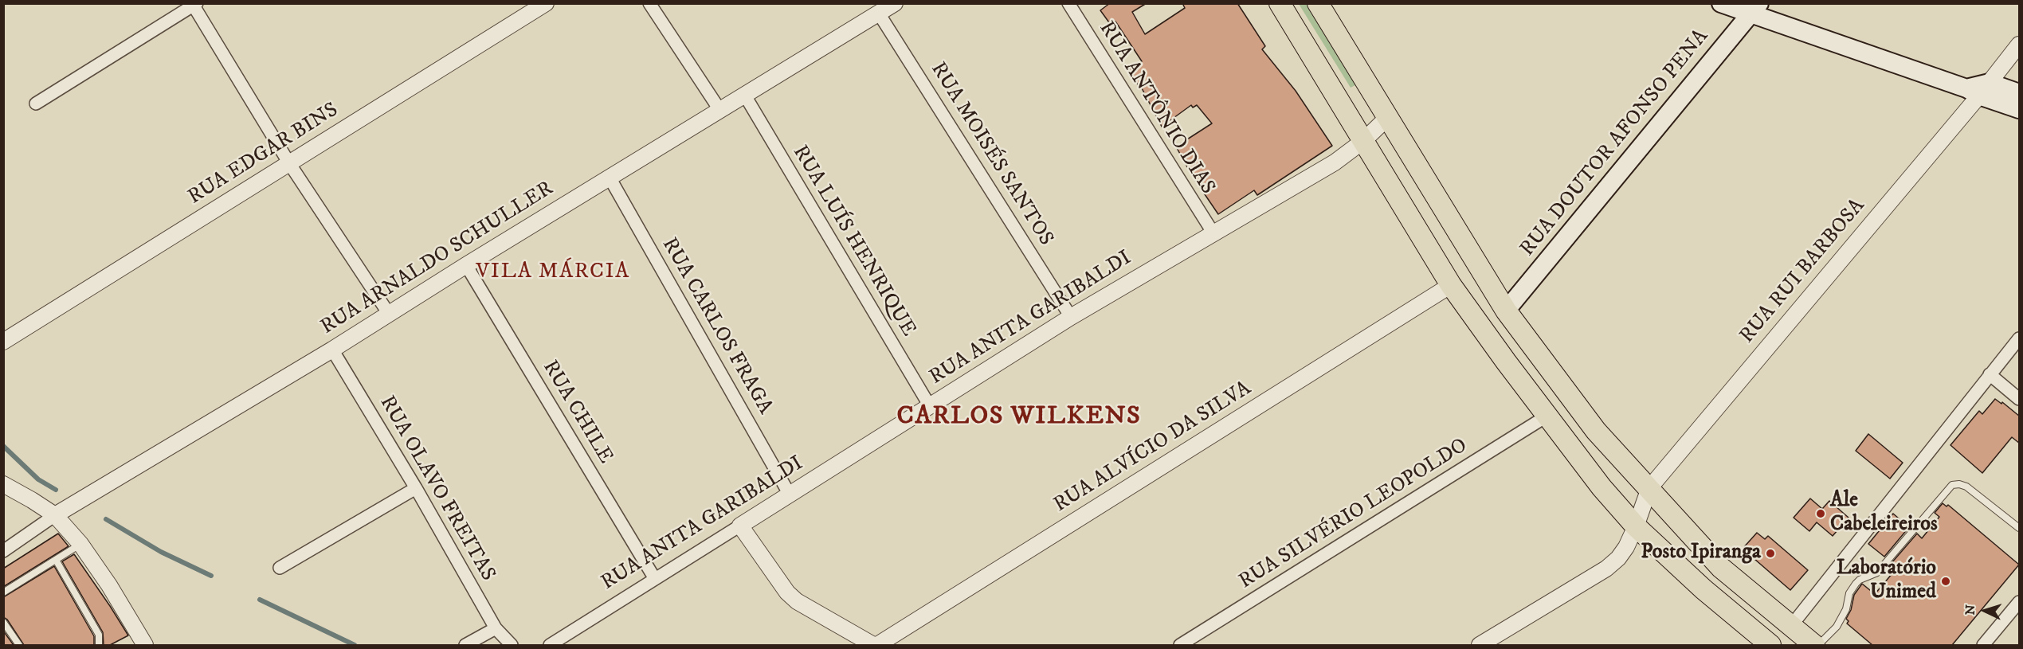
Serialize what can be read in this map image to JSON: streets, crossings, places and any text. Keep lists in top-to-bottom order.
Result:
{
  "streets": {
    "main road": ["RUA DOUTOR AFONSO PENA"],
    "street": [
      "RUA ANTÔNIO DIAS",
      "RUA EDGAR BINS",
      "RUA MOISÉS SANTOS",
      "RUA LUÍS HENRIQUE",
      "RUA ARNALDO SCHULLER",
      "RUA RUI BARBOSA",
      "RUA ANITA GARIBALDI",
      "RUA CARLOS FRAGA",
      "RUA CHILE",
      "RUA ALVÍCIO DA SILVA",
      "RUA OLAVO FREITAS",
      "RUA SILVÉRIO LEOPOLDO"
    ]
  },
  "crossings": [
    ["RUA ANTÔNIO DIAS", "RUA ANITA GARIBALDI"],
    ["RUA MOISÉS SANTOS", "RUA ARNALDO SCHULLER"],
    ["RUA MOISÉS SANTOS", "RUA ANITA GARIBALDI"],
    ["RUA LUÍS HENRIQUE", "RUA ARNALDO SCHULLER"],
    ["RUA LUÍS HENRIQUE", "RUA ANITA GARIBALDI"],
    ["RUA ARNALDO SCHULLER", "RUA CARLOS FRAGA"],
    ["RUA ARNALDO SCHULLER", "RUA CHILE"],
    ["RUA ARNALDO SCHULLER", "RUA OLAVO FREITAS"],
    ["RUA ANITA GARIBALDI", "RUA CARLOS FRAGA"],
    ["RUA ANITA GARIBALDI", "RUA CHILE"]
  ],
  "districts": ["VILA MÁRCIA", "CARLOS WILKENS"],
  "places": ["Ale Cabeleireiros", "Posto Ipiranga", "Laboratório Unimed"],
  "north": "left"
}
